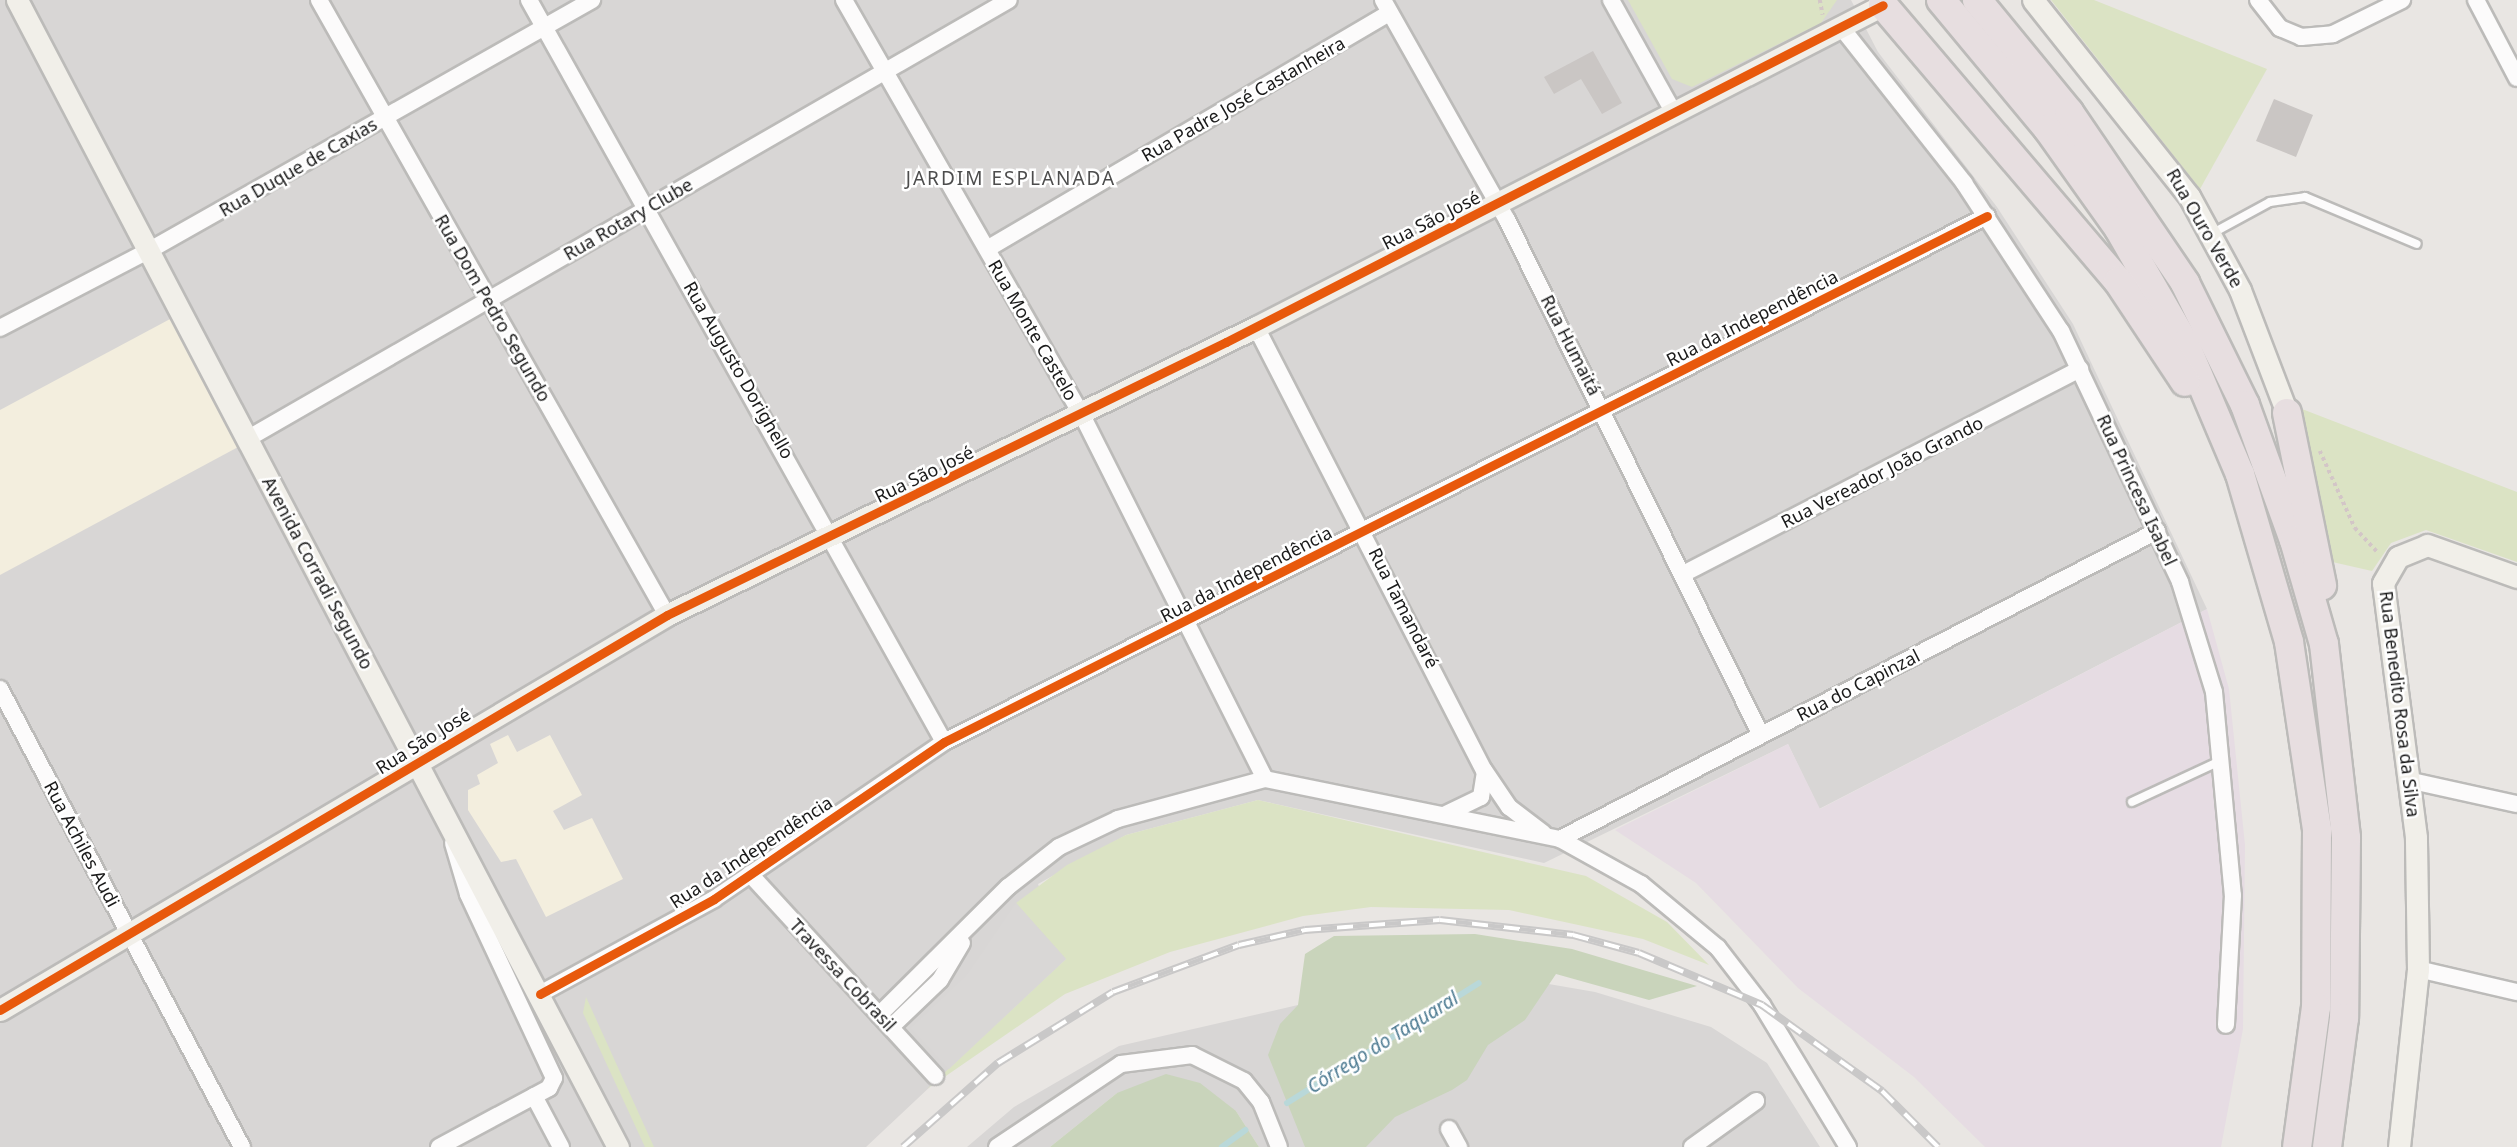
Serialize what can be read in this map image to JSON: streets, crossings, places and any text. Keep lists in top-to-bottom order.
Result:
{
  "streets": {
    "street": [
      "Rua Padre José Castanheira",
      "Rua Duque de Caxias",
      "Rua Rotary Clube",
      "Rua São José",
      "Rua Ouro Verde",
      "Rua Dom Pedro Segundo",
      "Rua da Independência",
      "Rua Monte Castelo",
      "Rua Humaitá",
      "Rua Augusto Dorighello",
      "Rua Vereador João Grando",
      "Rua Princesa Isabel",
      "Avenida Corradi Segundo",
      "Rua Tamandaré",
      "Rua do Capinzal",
      "Rua Benedito Rosa da Silva",
      "Rua Achiles Audi",
      "Travessa Cobrasil"
    ]
  },
  "crossings": [
    ["Rua Padre José Castanheira", "Rua Monte Castelo"],
    ["Rua Padre José Castanheira", "Rua Humaitá"],
    ["Rua Duque de Caxias", "Rua Dom Pedro Segundo"],
    ["Rua Duque de Caxias", "Rua Augusto Dorighello"],
    ["Rua Duque de Caxias", "Avenida Corradi Segundo"],
    ["Rua Rotary Clube", "Rua Dom Pedro Segundo"],
    ["Rua Rotary Clube", "Rua Monte Castelo"],
    ["Rua Rotary Clube", "Rua Augusto Dorighello"],
    ["Rua Rotary Clube", "Avenida Corradi Segundo"],
    ["Rua São José", "Rua Dom Pedro Segundo"],
    ["Rua São José", "Rua Monte Castelo"],
    ["Rua São José", "Rua Humaitá"],
    ["Rua São José", "Rua Augusto Dorighello"],
    ["Rua São José", "Rua Princesa Isabel"],
    ["Rua São José", "Avenida Corradi Segundo"],
    ["Rua São José", "Rua Tamandaré"],
    ["Rua São José", "Rua Achiles Audi"],
    ["Rua da Independência", "Rua Monte Castelo"],
    ["Rua da Independência", "Rua Humaitá"],
    ["Rua da Independência", "Rua Augusto Dorighello"],
    ["Rua da Independência", "Rua Princesa Isabel"],
    ["Rua da Independência", "Avenida Corradi Segundo"],
    ["Rua da Independência", "Rua Tamandaré"],
    ["Rua da Independência", "Travessa Cobrasil"],
    ["Rua Humaitá", "Rua Vereador João Grando"],
    ["Rua Humaitá", "Rua do Capinzal"],
    ["Rua Vereador João Grando", "Rua Princesa Isabel"],
    ["Rua Princesa Isabel", "Rua do Capinzal"],
    ["Rua Tamandaré", "Rua do Capinzal"]
  ],
  "districts": ["JARDIM ESPLANADA"],
  "water": ["Córrego do Taquaral"]
}
